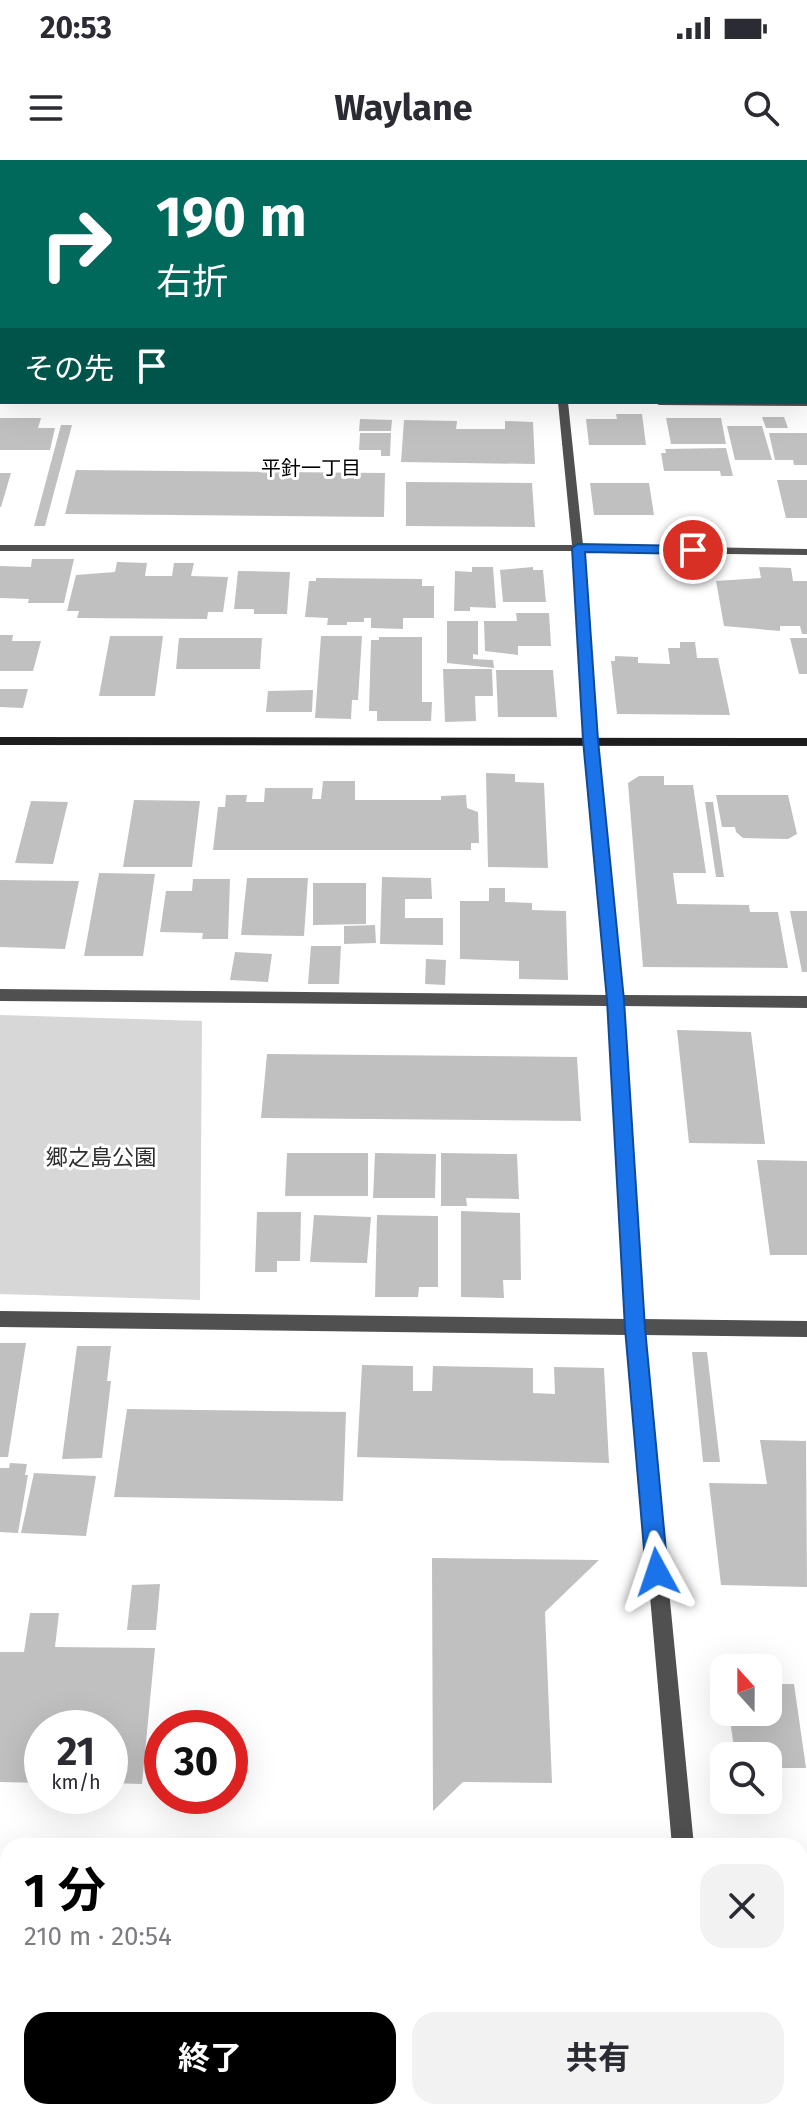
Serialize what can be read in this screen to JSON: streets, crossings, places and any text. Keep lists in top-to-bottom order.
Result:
{
  "districts": ["平針一丁目"],
  "parks": ["郷之島公園"],
  "north": "top",
  "page": {
    "status": "20:53",
    "header": "Waylane",
    "turn": ["190 m", "右折"],
    "then": "その先",
    "speed": "21 km/h",
    "limit": "30",
    "heading": ["1 分", "210 m · 20:54"],
    "buttons": ["終了", "共有"]
  }
}
